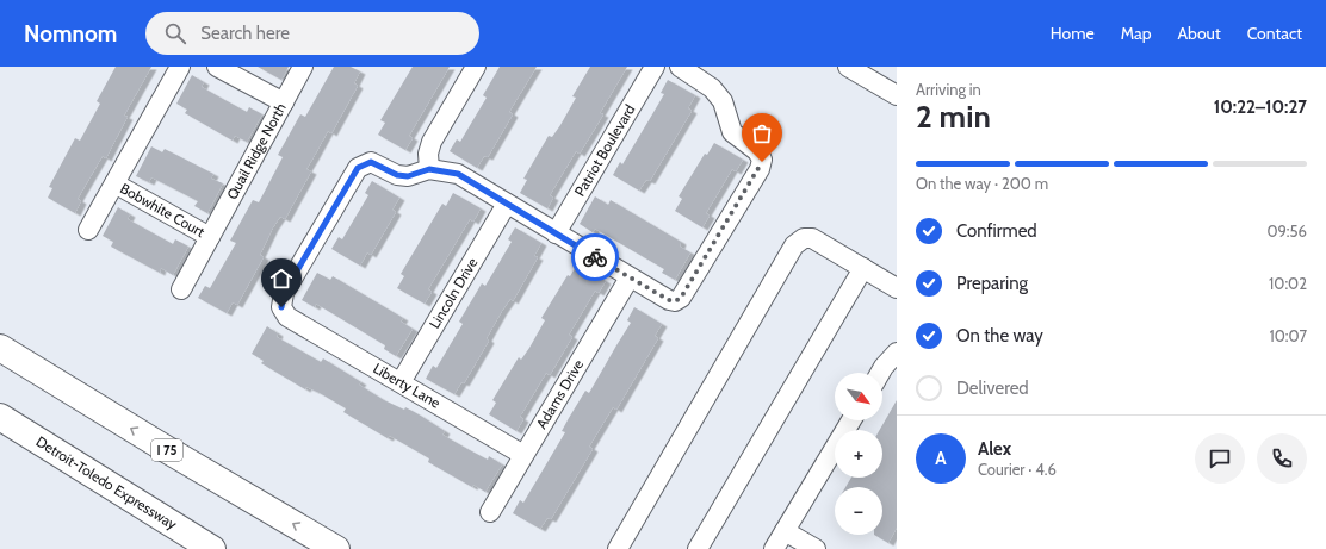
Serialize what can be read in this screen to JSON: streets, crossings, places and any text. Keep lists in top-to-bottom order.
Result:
{
  "streets": {
    "highway": ["I 75", "Detroit-Toledo Expressway"],
    "street": [
      "Patriot Boulevard",
      "Quail Ridge North",
      "Bobwhite Court",
      "Lincoln Drive",
      "Liberty Lane",
      "Adams Drive"
    ]
  },
  "crossings": [
    ["Quail Ridge North", "Bobwhite Court"],
    ["Lincoln Drive", "Liberty Lane"],
    ["Liberty Lane", "Adams Drive"]
  ],
  "north": "bottom right",
  "page": {
    "header": "Nomnom",
    "search": "Search here",
    "nav": [
      "Home",
      "Map",
      "About",
      "Contact"
    ],
    "heading": ["2 min", "Arriving in", "10:22–10:27"],
    "panel": ["Alex", "Courier · 4.6"],
    "bar": "On the way · 200 m",
    "list": [
      ["Confirmed", "09:56"],
      ["Preparing", "10:02"],
      ["On the way", "10:07"],
      "Delivered"
    ],
    "map_buttons": ["+", "−"],
    "round": "A"
  }
}
